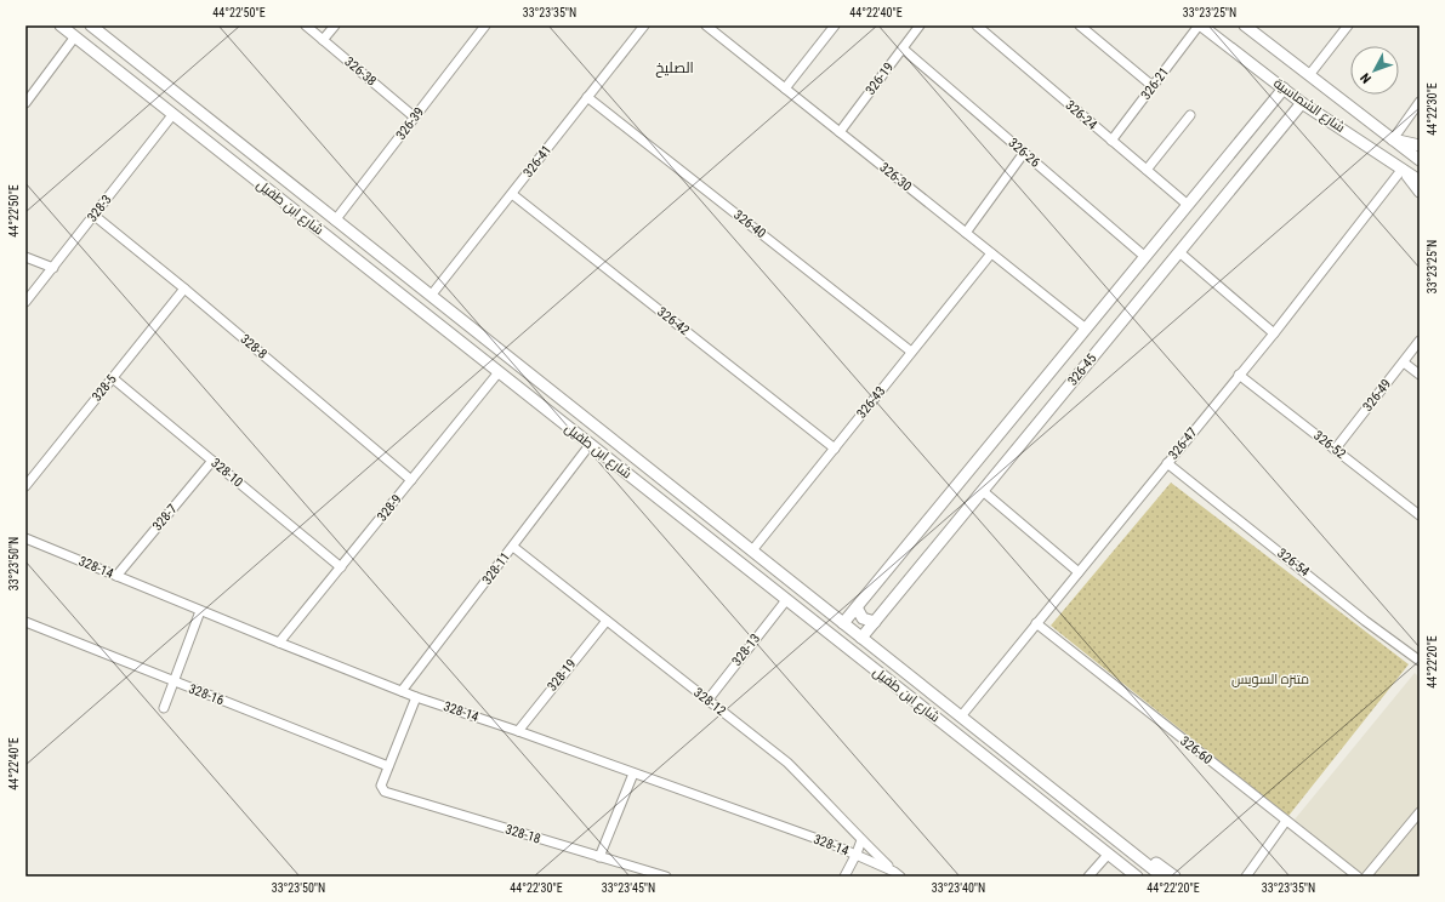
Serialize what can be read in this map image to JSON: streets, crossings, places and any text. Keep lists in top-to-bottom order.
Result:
{
  "streets": {
    "street": [
      "326-38",
      "326-19",
      "326-21",
      "شارع الشماسية",
      "326-24",
      "326-39",
      "326-26",
      "326-41",
      "326-30",
      "شارع ابن طفيل",
      "328-3",
      "326-40",
      "326-42",
      "328-8",
      "326-45",
      "328-5",
      "326-49",
      "326-43",
      "326-47",
      "326-52",
      "328-10",
      "328-9",
      "328-7",
      "326-54",
      "328-14",
      "328-11",
      "328-13",
      "328-19",
      "328-16",
      "328-12",
      "326-60",
      "328-18"
    ]
  },
  "crossings": [
    ["326-38", "326-39"],
    ["326-19", "326-26"],
    ["326-19", "326-30"],
    ["326-21", "شارع الشماسية"],
    ["326-21", "326-24"],
    ["شارع الشماسية", "326-45"],
    ["شارع الشماسية", "326-47"],
    ["326-24", "326-45"],
    ["326-39", "شارع ابن طفيل"],
    ["326-26", "326-45"],
    ["326-41", "شارع ابن طفيل"],
    ["326-41", "326-40"],
    ["326-41", "326-42"],
    ["326-30", "326-45"],
    ["326-30", "326-43"],
    ["شارع ابن طفيل", "328-3"],
    ["شارع ابن طفيل", "326-45"],
    ["شارع ابن طفيل", "326-43"],
    ["شارع ابن طفيل", "326-47"],
    ["شارع ابن طفيل", "328-9"],
    ["شارع ابن طفيل", "328-11"],
    ["شارع ابن طفيل", "328-13"],
    ["328-3", "328-8"],
    ["326-40", "326-43"],
    ["326-42", "326-43"],
    ["328-8", "328-5"],
    ["328-8", "328-9"],
    ["328-5", "328-10"],
    ["326-49", "326-52"],
    ["326-47", "326-52"],
    ["326-47", "326-54"],
    ["326-47", "326-60"],
    ["328-10", "328-9"],
    ["328-10", "328-7"],
    ["328-9", "328-14"],
    ["328-7", "328-14"],
    ["328-14", "328-11"],
    ["328-14", "328-19"],
    ["328-14", "328-12"],
    ["328-11", "328-12"],
    ["328-13", "328-12"],
    ["328-19", "328-12"],
    ["328-16", "328-18"]
  ],
  "districts": ["الصليخ"],
  "parks": ["متنزه السويس"],
  "north": "bottom left",
  "coordinates": [
    "44°22'50\"E",
    "33°23'35\"N",
    "44°22'40\"E",
    "33°23'25\"N",
    "44°22'30\"E",
    "33°23'50\"N",
    "44°22'20\"E",
    "33°23'45\"N",
    "33°23'40\"N"
  ]
}
